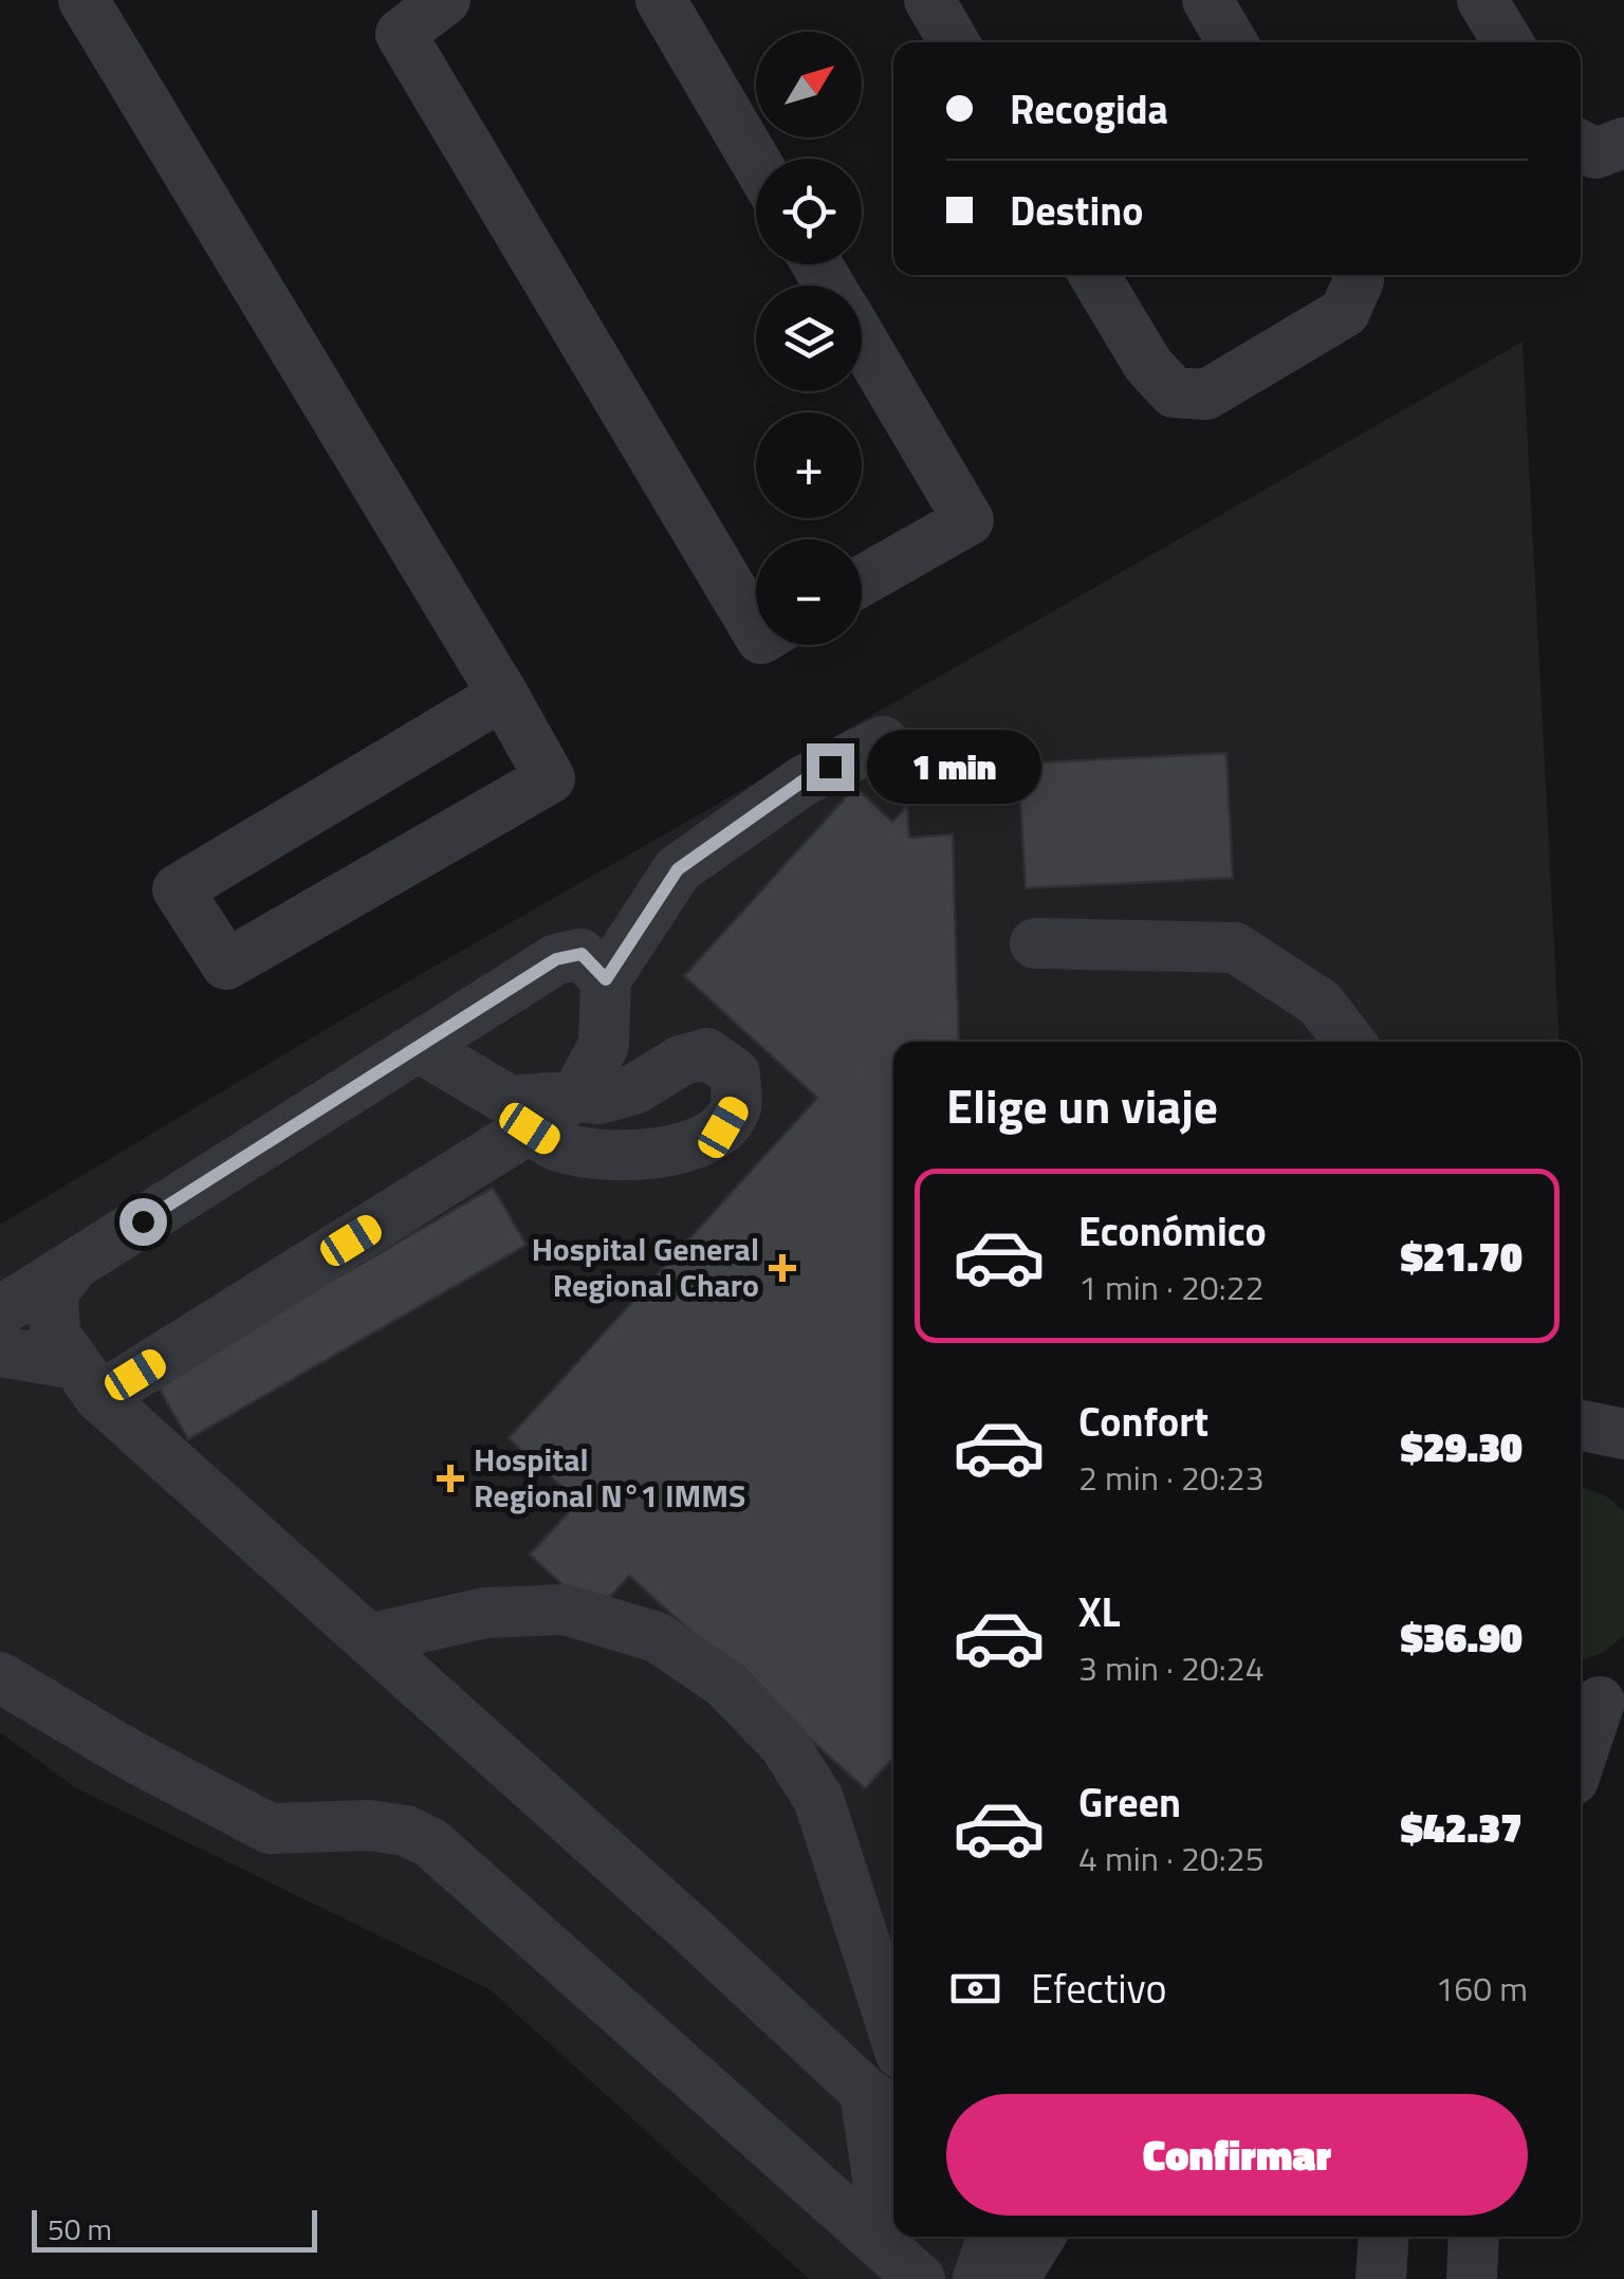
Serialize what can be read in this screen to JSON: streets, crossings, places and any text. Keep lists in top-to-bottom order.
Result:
{
  "places": {
    "health": ["Hospital General Regional Charo", "Hospital Regional N°1 IMMS"]
  },
  "scale_bar": "50 m",
  "north": "top right",
  "page": {
    "map_buttons": ["+", "−"],
    "banner": ["Recogida", "Destino"],
    "bubble": "1 min",
    "heading": "Elige un viaje",
    "list": [
      {
        "name": "Económico",
        "note": "1 min · 20:22",
        "value": "$21.70"
      },
      {
        "name": "Confort",
        "note": "2 min · 20:23",
        "value": "$29.30"
      },
      {
        "name": "XL",
        "note": "3 min · 20:24",
        "value": "$36.90"
      },
      {
        "name": "Green",
        "note": "4 min · 20:25",
        "value": "$42.37"
      }
    ],
    "pay": ["Efectivo", "160 m"],
    "buttons": "Confirmar",
    "scale": "50 m"
  }
}
